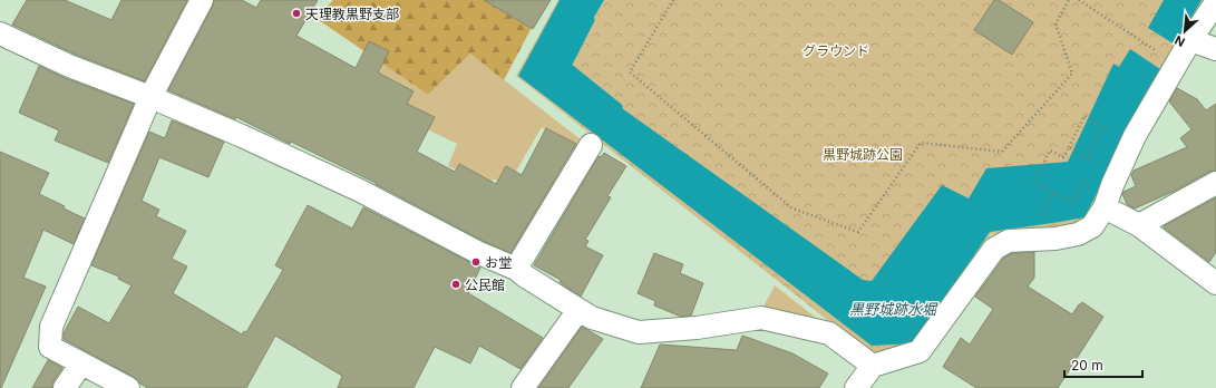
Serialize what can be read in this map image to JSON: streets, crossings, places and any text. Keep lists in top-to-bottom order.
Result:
{
  "water": ["黒野城跡水堀"],
  "parks": ["グラウンド", "黒野城跡公園"],
  "places": ["天理教黒野支部", "お堂", "公民館"],
  "scale_bar": "20 m",
  "north": "bottom left"
}
